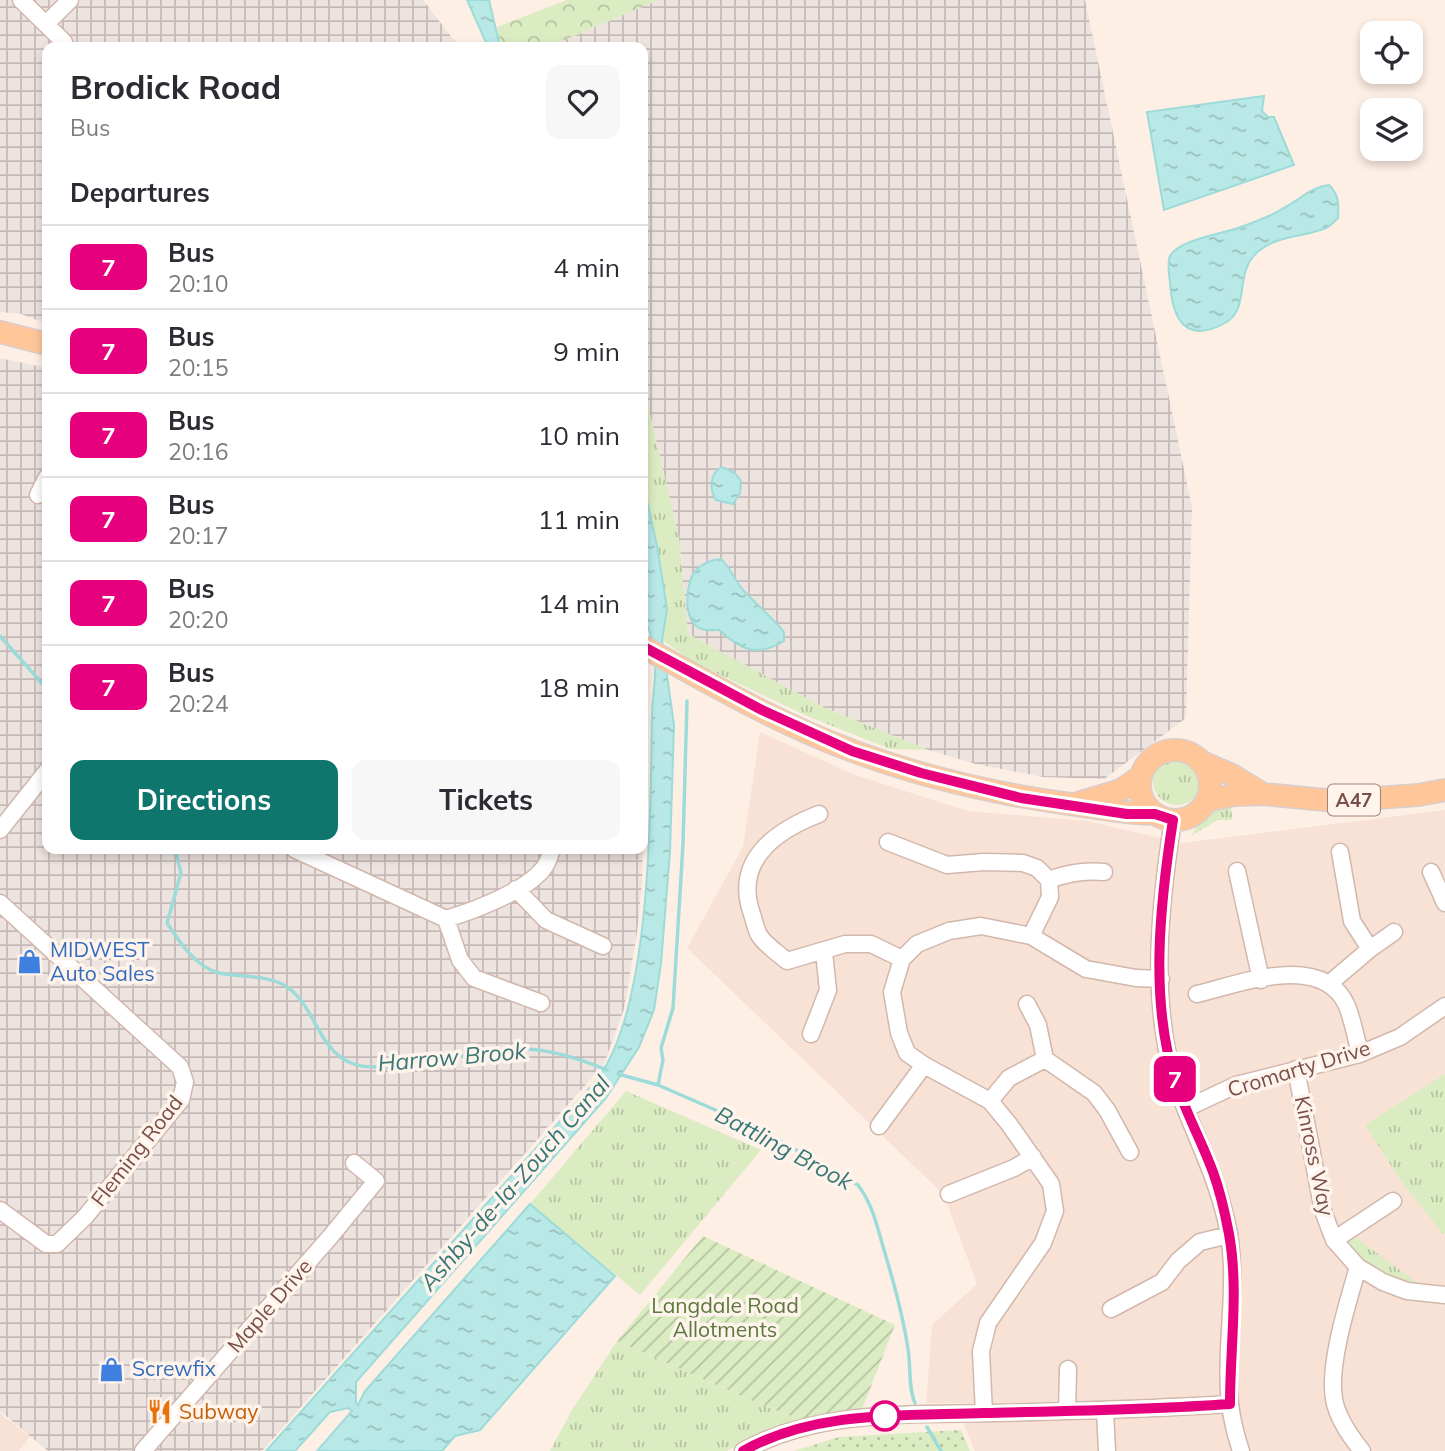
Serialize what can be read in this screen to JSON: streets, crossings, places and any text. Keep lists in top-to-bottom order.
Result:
{
  "streets": {
    "main road": ["A47"],
    "street": [
      "Cromarty Drive",
      "Fleming Road",
      "Kinross Way",
      "Maple Drive"
    ]
  },
  "crossings": [
    ["Cromarty Drive", "Kinross Way"]
  ],
  "water": ["Harrow Brook", "Battling Brook", "Ashby-de-la-Zouch Canal"],
  "parks": ["Langdale Road Allotments"],
  "places": {
    "shop": ["MIDWEST Auto Sales", "Screwfix"],
    "restaurant": ["Subway"]
  },
  "lines": ["bus line 7"],
  "page": {
    "on_map": "7",
    "heading": [
      ["Brodick Road", "Bus"],
      "Departures"
    ],
    "list": [
      {
        "mark": "7",
        "name": "Bus",
        "note": "20:10",
        "value": "4 min"
      },
      {
        "mark": "7",
        "name": "Bus",
        "note": "20:15",
        "value": "9 min"
      },
      {
        "mark": "7",
        "name": "Bus",
        "note": "20:16",
        "value": "10 min"
      },
      {
        "mark": "7",
        "name": "Bus",
        "note": "20:17",
        "value": "11 min"
      },
      {
        "mark": "7",
        "name": "Bus",
        "note": "20:20",
        "value": "14 min"
      },
      {
        "mark": "7",
        "name": "Bus",
        "note": "20:24",
        "value": "18 min"
      }
    ],
    "buttons": ["Directions", "Tickets"]
  }
}
